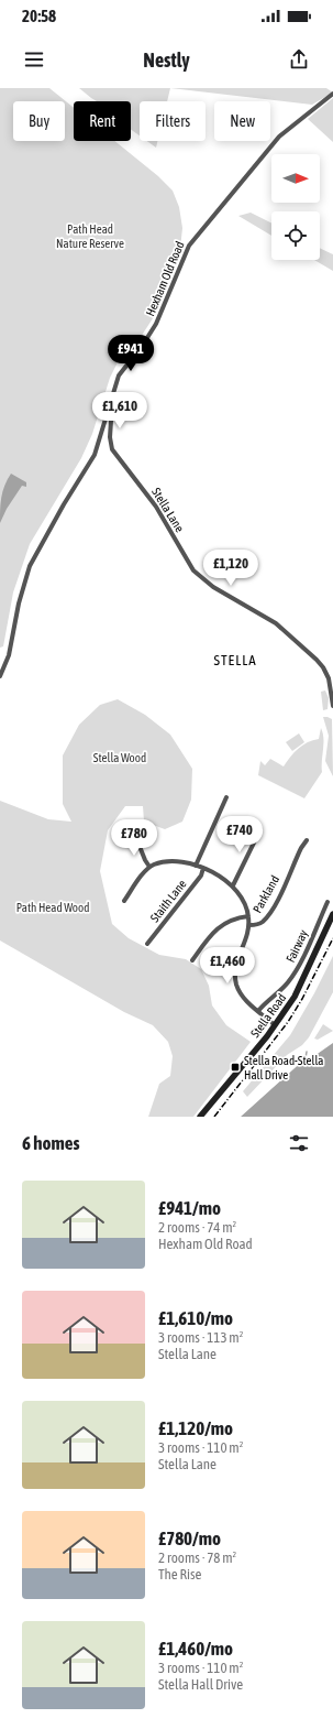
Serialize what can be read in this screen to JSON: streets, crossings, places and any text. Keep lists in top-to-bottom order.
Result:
{
  "streets": {
    "main road": ["Stella Road"],
    "street": [
      "Hexham Old Road",
      "Stella Lane",
      "Parkland",
      "Staith Lane",
      "Fairway"
    ]
  },
  "crossings": [
    ["Hexham Old Road", "Stella Lane"]
  ],
  "districts": ["STELLA"],
  "parks": ["Path Head Nature Reserve", "Stella Wood", "Path Head Wood"],
  "places": {
    "transit": ["Stella Road-Stella Hall Drive"]
  },
  "north": "right",
  "page": {
    "status": "20:58",
    "header": "Nestly",
    "chip": [
      "Buy",
      "Rent",
      "Filters",
      "New"
    ],
    "price": [
      "£941",
      "£1,610",
      "£1,120",
      "£740",
      "£780",
      "£1,460"
    ],
    "heading": "6 homes",
    "list": [
      {
        "name": "£941/mo",
        "note": "2 rooms · 74 m² · Hexham Old Road"
      },
      {
        "name": "£1,610/mo",
        "note": "3 rooms · 113 m² · Stella Lane"
      },
      {
        "name": "£1,120/mo",
        "note": "3 rooms · 110 m² · Stella Lane"
      },
      {
        "name": "£780/mo",
        "note": "2 rooms · 78 m² · The Rise"
      },
      {
        "name": "£1,460/mo",
        "note": "3 rooms · 110 m² · Stella Hall Drive"
      }
    ]
  }
}
